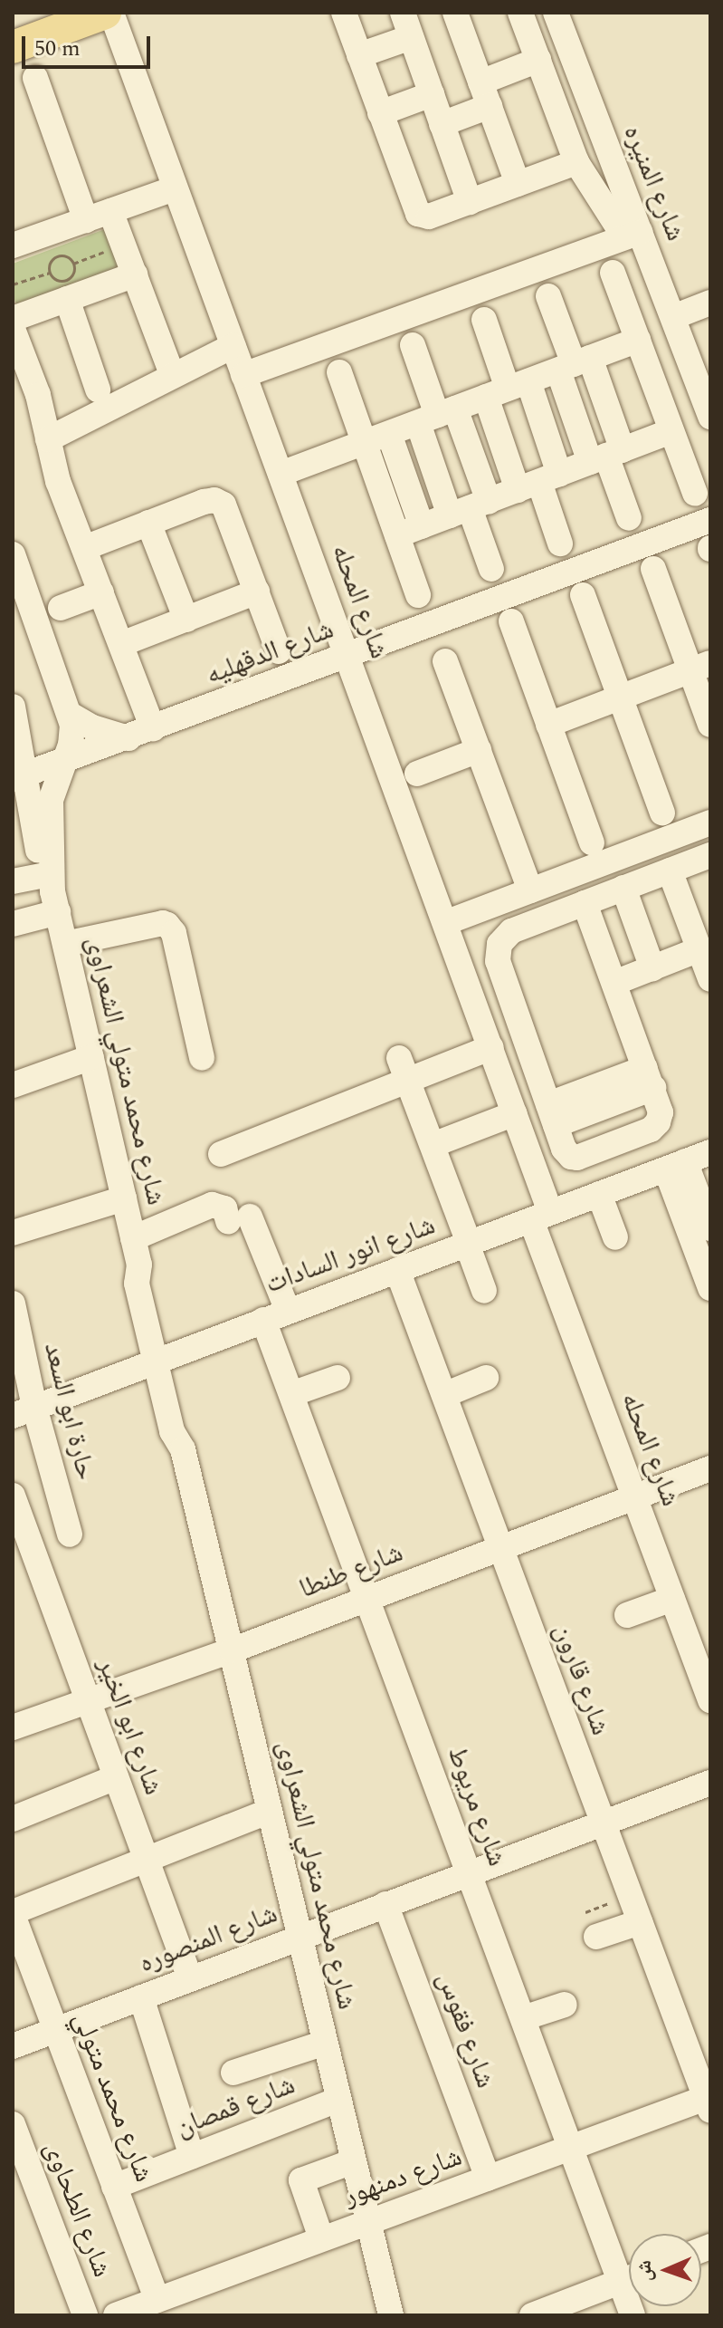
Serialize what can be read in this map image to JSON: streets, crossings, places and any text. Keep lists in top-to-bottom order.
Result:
{
  "streets": {
    "street": [
      "شارع المنيره",
      "شارع المحله",
      "شارع الدقهليه",
      "شارع محمد متولي الشعراوى",
      "شارع انور السادات",
      "حارة ابو السعد",
      "شارع طنطا",
      "شارع قارون",
      "شارع ابو الخير",
      "شارع مريوط",
      "شارع المنصوره",
      "شارع فقوس",
      "شارع محمد متولي",
      "شارع قمصان",
      "شارع دمنهور",
      "شارع الطحاوى"
    ]
  },
  "crossings": [
    ["شارع المحله", "شارع الدقهليه"],
    ["شارع المحله", "شارع انور السادات"],
    ["شارع المحله", "شارع طنطا"],
    ["شارع الدقهليه", "شارع محمد متولي الشعراوى"],
    ["شارع محمد متولي الشعراوى", "شارع انور السادات"],
    ["شارع محمد متولي الشعراوى", "شارع طنطا"],
    ["شارع محمد متولي الشعراوى", "شارع المنصوره"],
    ["شارع محمد متولي الشعراوى", "شارع قمصان"],
    ["شارع محمد متولي الشعراوى", "شارع دمنهور"],
    ["شارع انور السادات", "حارة ابو السعد"],
    ["شارع انور السادات", "شارع قارون"],
    ["شارع انور السادات", "شارع مريوط"],
    ["شارع طنطا", "شارع قارون"],
    ["شارع طنطا", "شارع ابو الخير"],
    ["شارع طنطا", "شارع مريوط"],
    ["شارع قارون", "شارع المنصوره"],
    ["شارع قارون", "شارع دمنهور"],
    ["شارع ابو الخير", "شارع المنصوره"],
    ["شارع مريوط", "شارع المنصوره"],
    ["شارع مريوط", "شارع دمنهور"],
    ["شارع المنصوره", "شارع فقوس"],
    ["شارع المنصوره", "شارع محمد متولي"],
    ["شارع فقوس", "شارع دمنهور"],
    ["شارع محمد متولي", "شارع قمصان"],
    ["شارع محمد متولي", "شارع دمنهور"]
  ],
  "scale_bar": "50 m",
  "north": "left"
}
